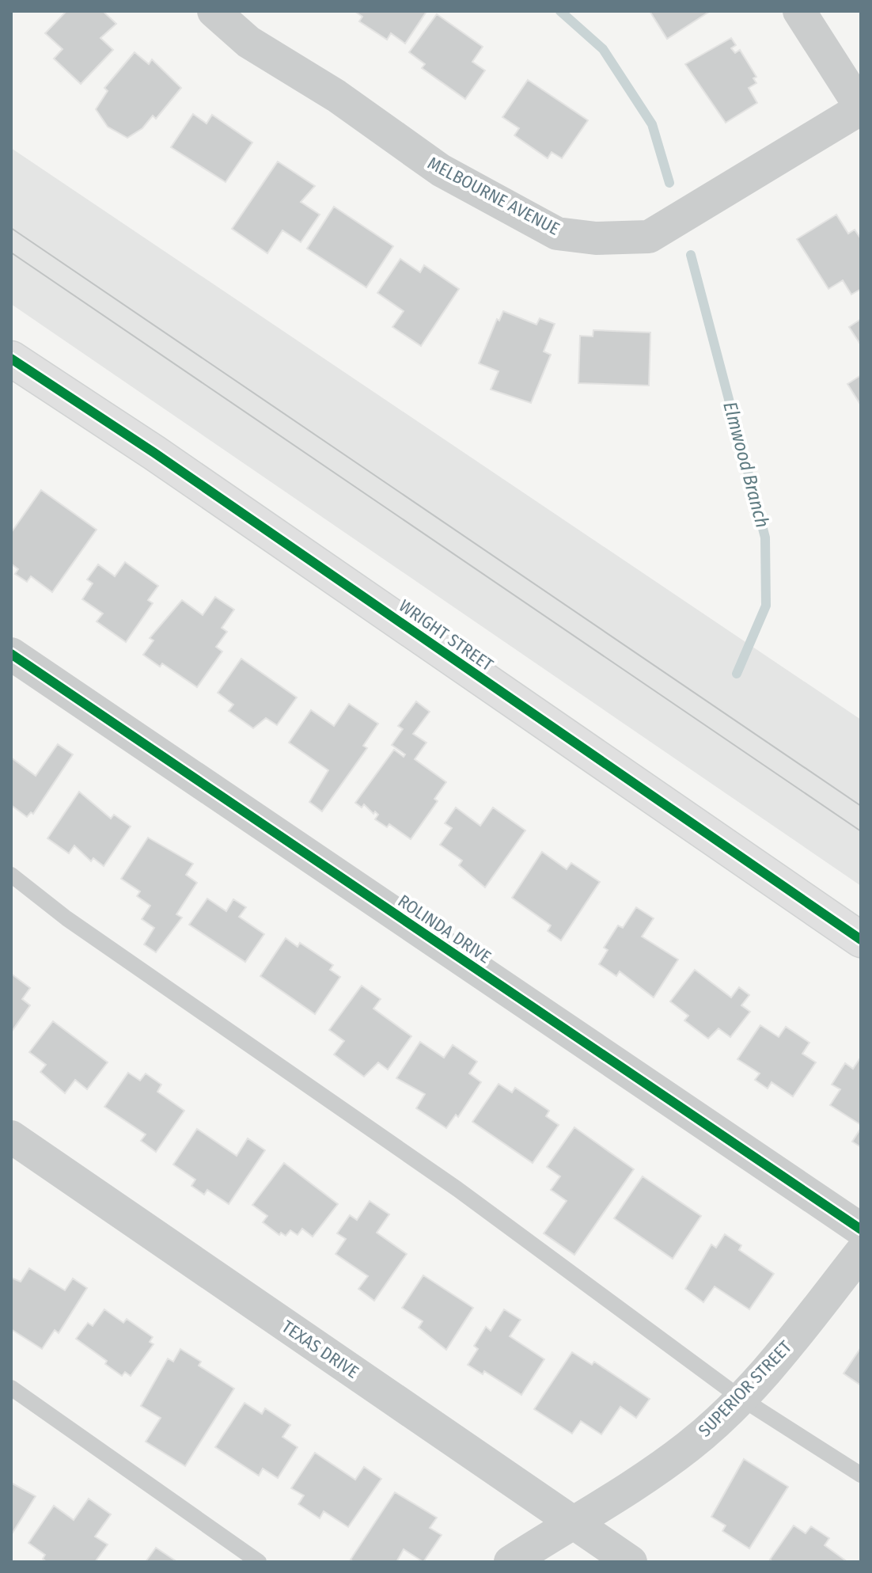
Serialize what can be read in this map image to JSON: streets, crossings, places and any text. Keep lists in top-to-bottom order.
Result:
{
  "streets": {
    "street": [
      "MELBOURNE AVENUE",
      "WRIGHT STREET",
      "ROLINDA DRIVE",
      "TEXAS DRIVE",
      "SUPERIOR STREET"
    ]
  },
  "crossings": [
    ["TEXAS DRIVE", "SUPERIOR STREET"]
  ],
  "water": ["Elmwood Branch"]
}
